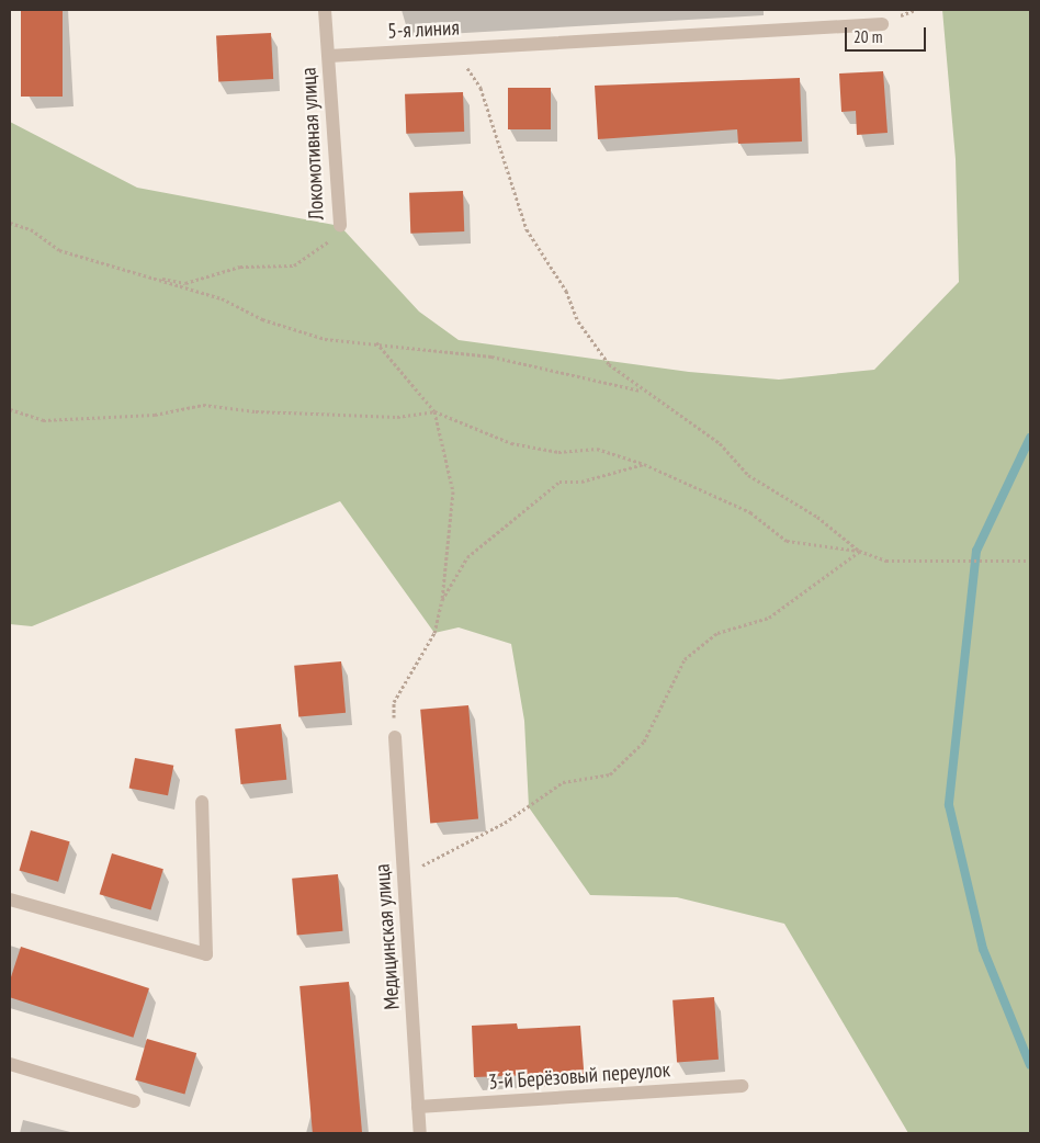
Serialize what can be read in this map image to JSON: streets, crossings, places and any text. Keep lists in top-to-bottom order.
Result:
{
  "streets": {
    "street": [
      "5-я линия",
      "Локомотивная улица",
      "Медицинская улица",
      "3-й Берёзовый переулок"
    ]
  },
  "crossings": [
    ["5-я линия", "Локомотивная улица"],
    ["Медицинская улица", "3-й Берёзовый переулок"]
  ],
  "scale_bar": "20 m"
}
